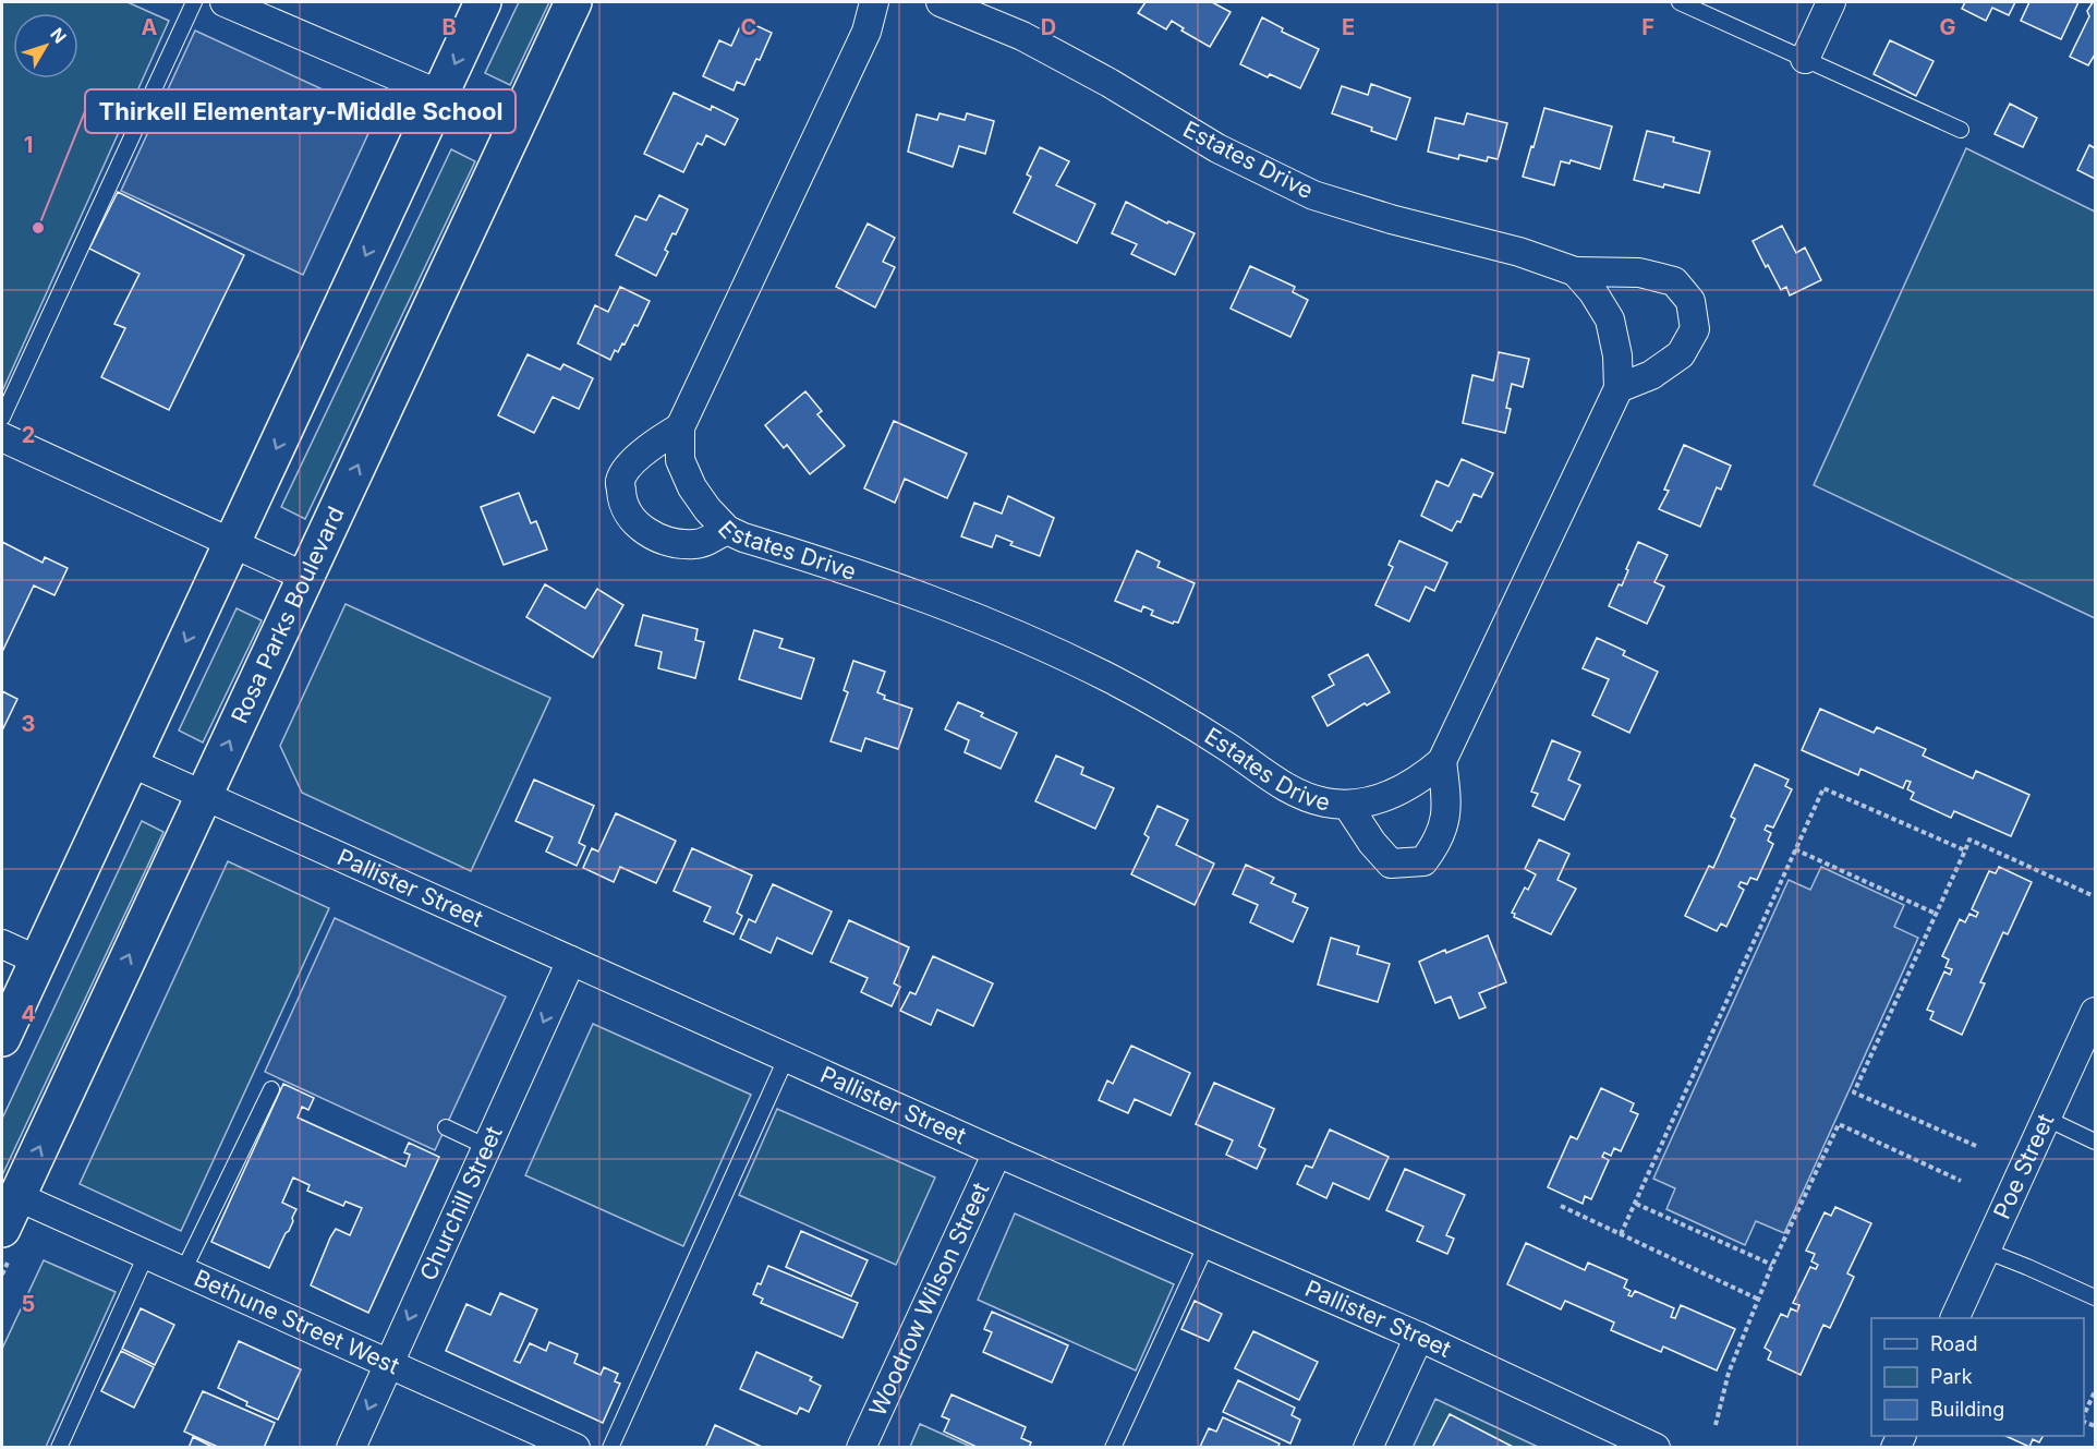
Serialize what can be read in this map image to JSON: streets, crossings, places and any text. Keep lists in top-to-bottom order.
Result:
{
  "streets": {
    "street": [
      "Estates Drive",
      "Rosa Parks Boulevard",
      "Pallister Street",
      "Poe Street",
      "Churchill Street",
      "Woodrow Wilson Street",
      "Bethune Street West"
    ]
  },
  "crossings": [
    ["Rosa Parks Boulevard", "Pallister Street"],
    ["Rosa Parks Boulevard", "Bethune Street West"],
    ["Pallister Street", "Churchill Street"],
    ["Pallister Street", "Woodrow Wilson Street"],
    ["Churchill Street", "Bethune Street West"]
  ],
  "one_way": ["Churchill Street"],
  "places": ["Thirkell Elementary-Middle School"],
  "legend": ["Road", "Park", "Building"],
  "north": "top right",
  "grid": {
    "columns": [
      "A",
      "B",
      "C",
      "D",
      "E",
      "F",
      "G"
    ],
    "rows": [
      "1",
      "2",
      "3",
      "4",
      "5"
    ]
  }
}
